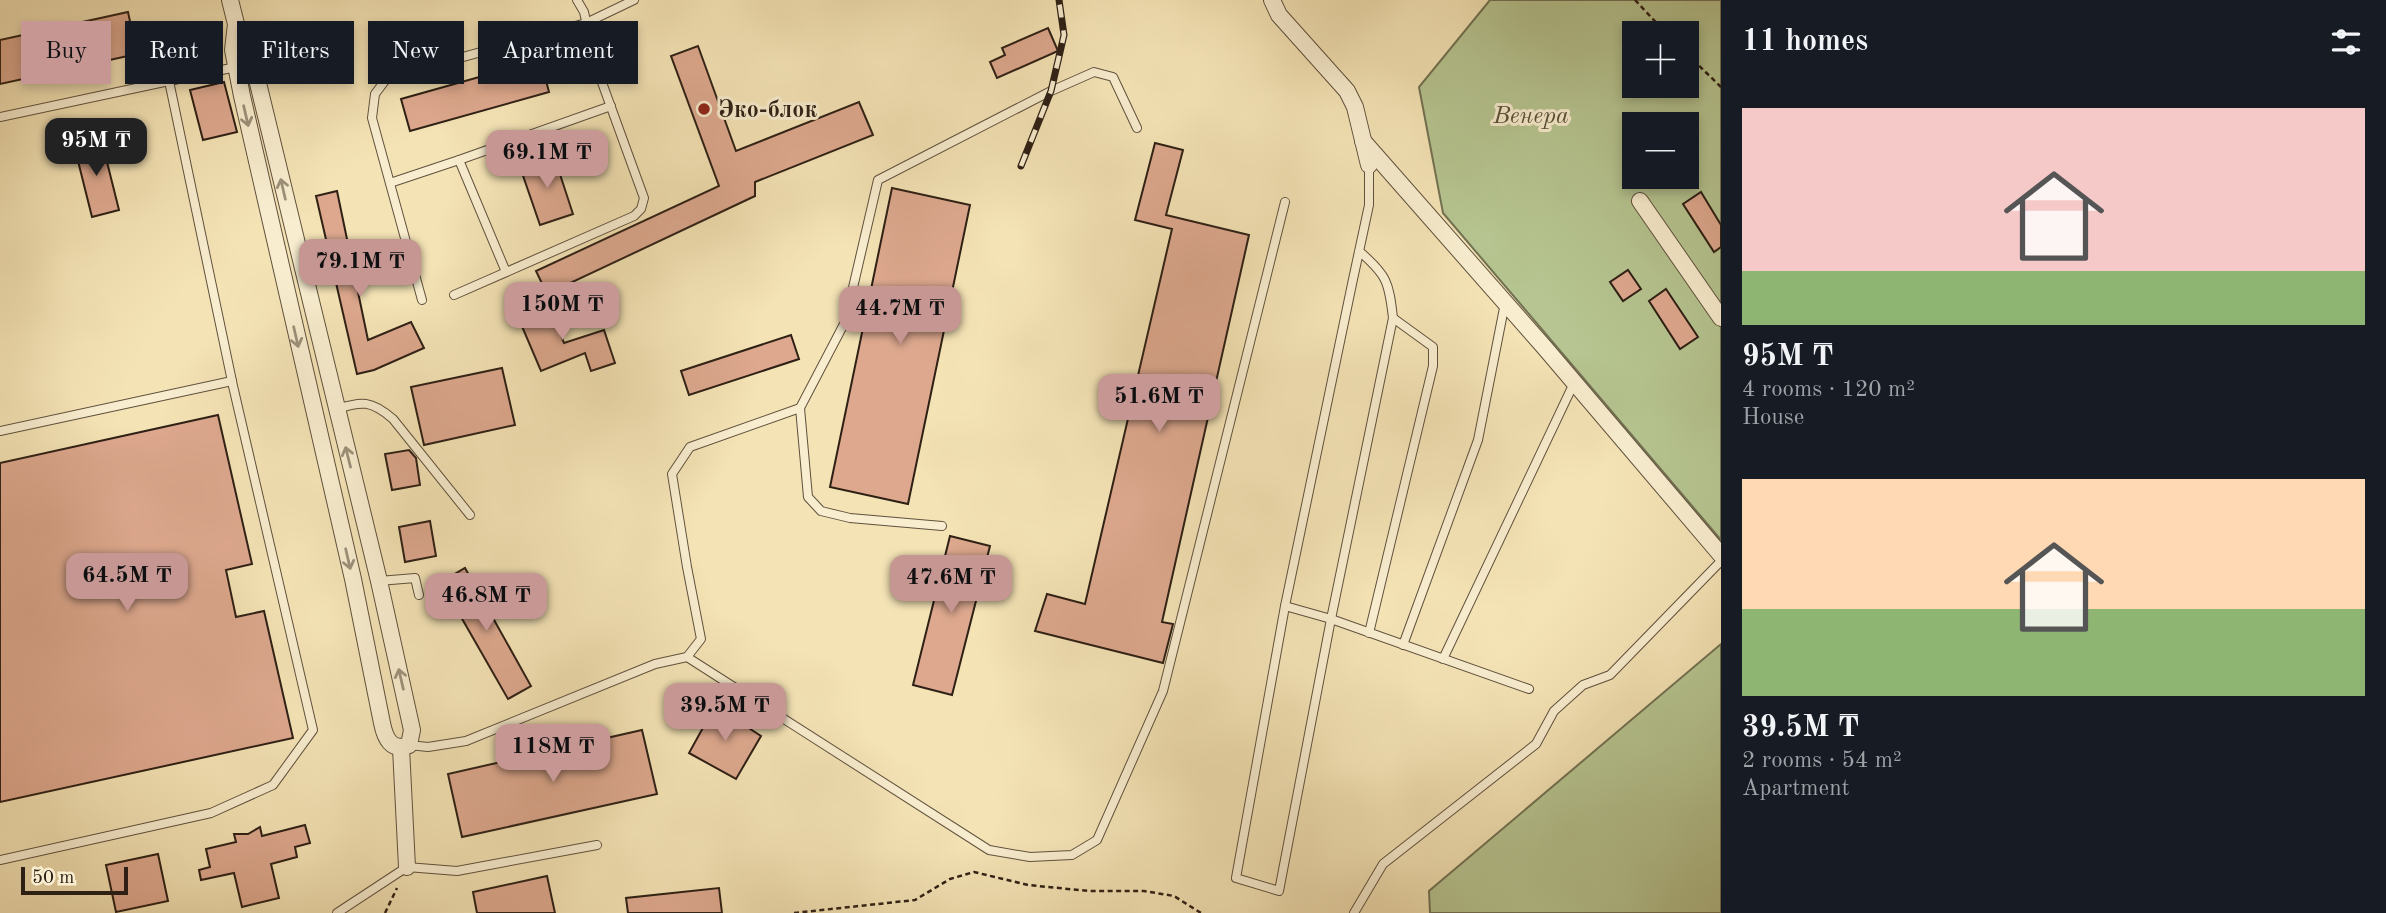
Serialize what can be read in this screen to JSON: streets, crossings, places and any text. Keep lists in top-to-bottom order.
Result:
{
  "parks": ["Венера"],
  "places": ["Эко-блок"],
  "scale_bar": "50 m",
  "page": {
    "heading": "11 homes",
    "map_buttons": ["+", "−"],
    "chip": [
      "Buy",
      "Rent",
      "Filters",
      "New",
      "Apartment"
    ],
    "list": [
      {
        "name": "95M ₸",
        "note": "4 rooms · 120 m² · House"
      },
      {
        "name": "39.5M ₸",
        "note": "2 rooms · 54 m² · Apartment"
      }
    ],
    "price": [
      "95M ₸",
      "69.1M ₸",
      "79.1M ₸",
      "150M ₸",
      "44.7M ₸",
      "51.6M ₸",
      "64.5M ₸",
      "47.6M ₸",
      "46.8M ₸",
      "39.5M ₸",
      "118M ₸"
    ],
    "scale": "50 m"
  }
}
